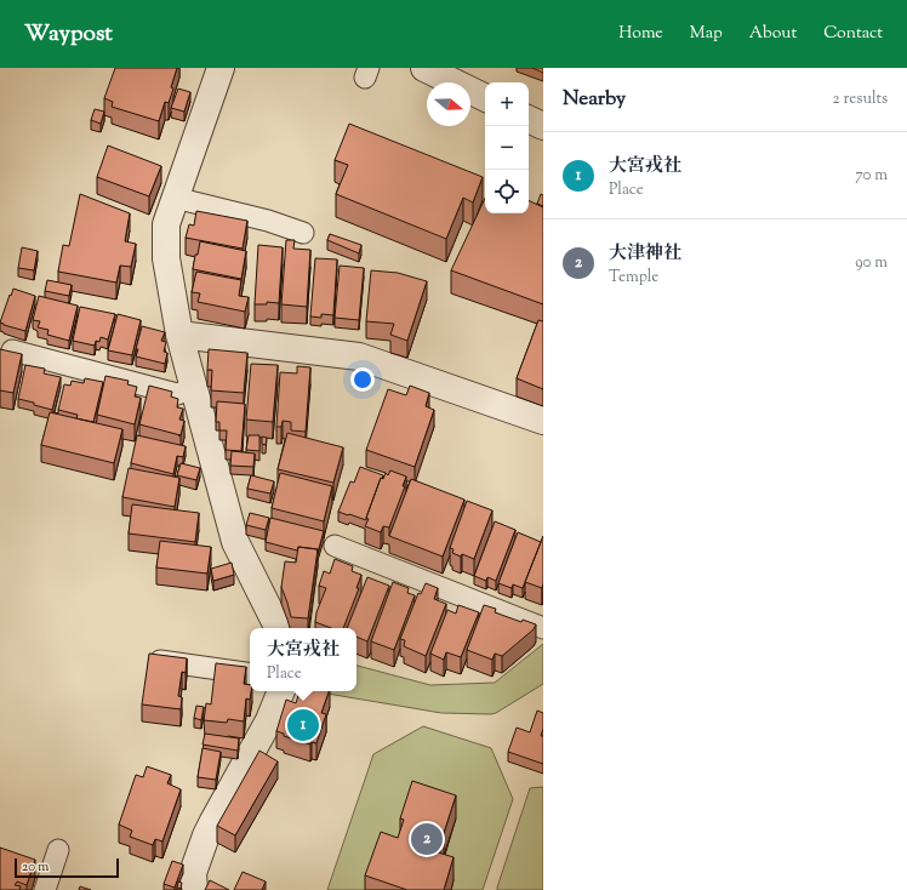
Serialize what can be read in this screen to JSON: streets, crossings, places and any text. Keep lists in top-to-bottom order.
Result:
{
  "scale_bar": "20 m",
  "north": "right",
  "page": {
    "header": "Waypost",
    "nav": [
      "Home",
      "Map",
      "About",
      "Contact"
    ],
    "heading": ["Nearby", "2 results"],
    "map_buttons": ["+", "−"],
    "list": [
      {
        "mark": "1",
        "name": "大宮戎社",
        "note": "Place",
        "value": "70 m"
      },
      {
        "mark": "2",
        "name": "大津神社",
        "note": "Temple",
        "value": "90 m"
      }
    ],
    "popup": ["大宮戎社", "Place"],
    "pins": ["1", "2"],
    "scale": "20 m"
  }
}
